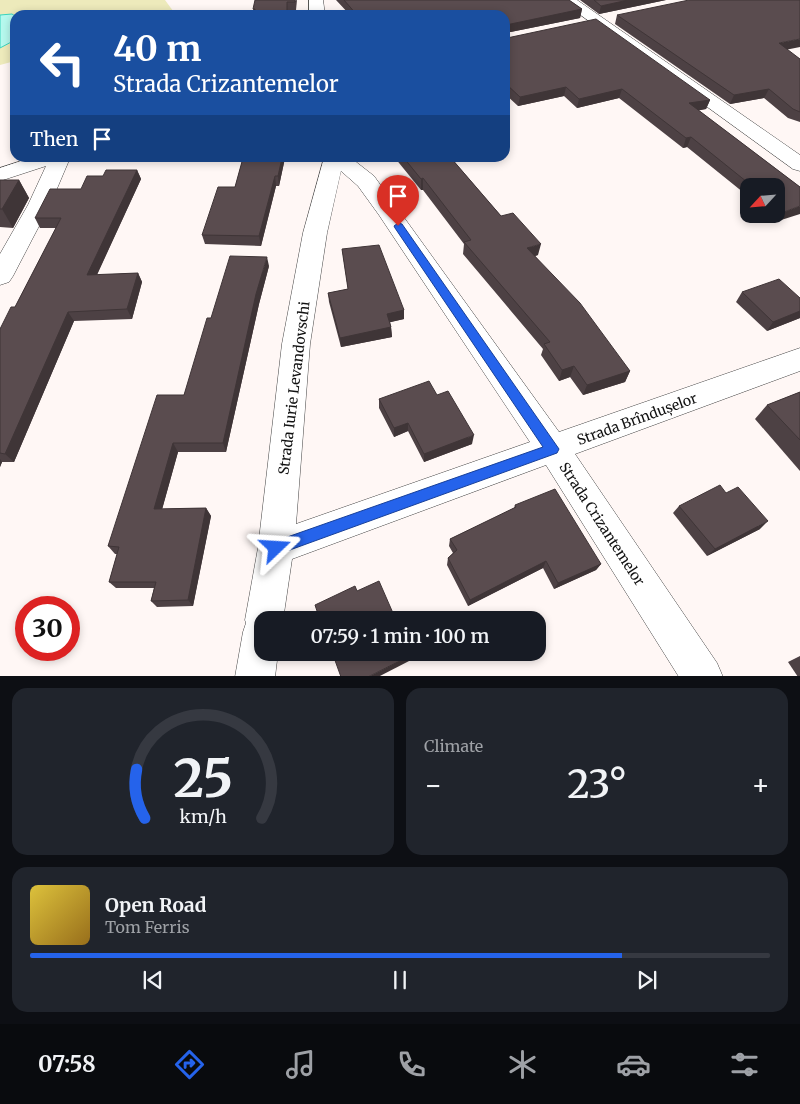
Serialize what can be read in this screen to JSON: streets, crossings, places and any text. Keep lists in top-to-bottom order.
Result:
{
  "streets": {
    "street": ["Strada Iurie Levandovschi", "Strada Brîndușelor", "Strada Crizantemelor"]
  },
  "crossings": [
    ["Strada Iurie Levandovschi", "Strada Brîndușelor"],
    ["Strada Brîndușelor", "Strada Crizantemelor"]
  ],
  "north": "bottom left",
  "page": {
    "turn": ["40 m", "Strada Crizantemelor"],
    "then": "Then",
    "limit": "30",
    "trip": "07:59 · 1 min · 100 m",
    "tile": "Climate",
    "heat": ["−", "23°", "+"],
    "song": ["Open Road", "Tom Ferris"],
    "tabs": "07:58",
    "gauge": ["25", "km/h"]
  }
}
